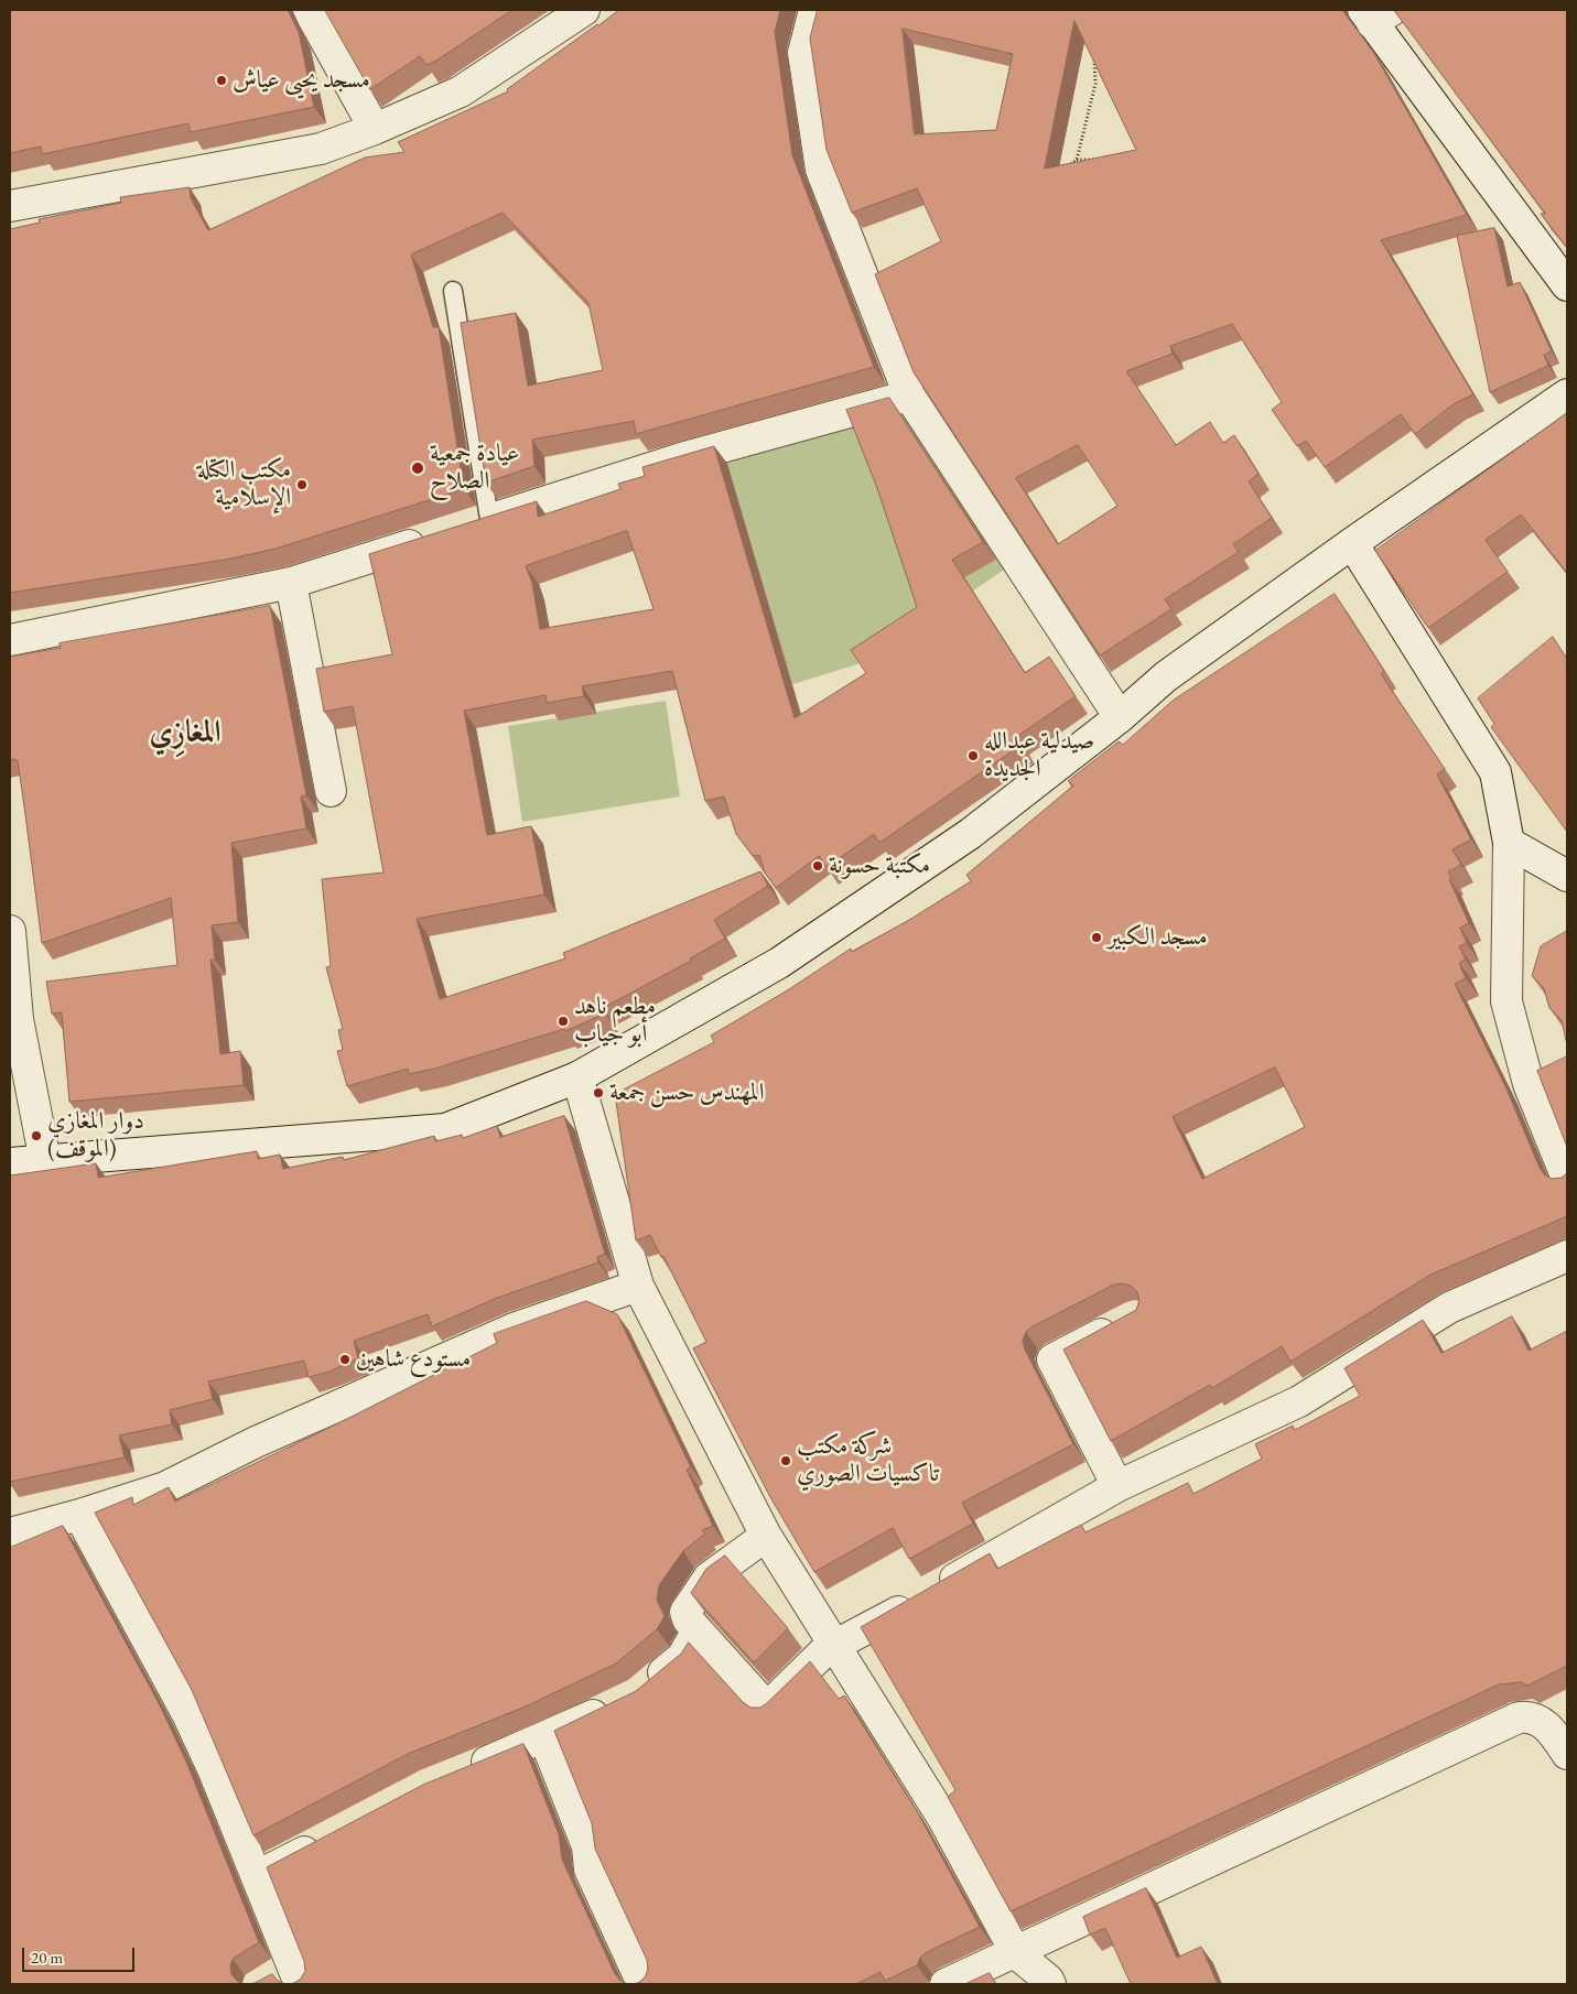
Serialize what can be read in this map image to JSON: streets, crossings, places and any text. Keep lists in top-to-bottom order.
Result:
{
  "districts": ["المغازِي"],
  "places": [
    "مسجد يحيى عياش",
    "عيادة جمعية الصلاح",
    "مكتب الكتلة الإسلامية",
    "صيدلية عبدالله الجديدة",
    "مكتبة حسونة",
    "مسجد الكبير",
    "مطعم ناهد أبو جياب",
    "المهندس حسن جمعة",
    "دوار المغازي (الموقف)",
    "مستودع شاهين",
    "شركة مكتب تاكسيات الصوري"
  ],
  "scale_bar": "20 m"
}
